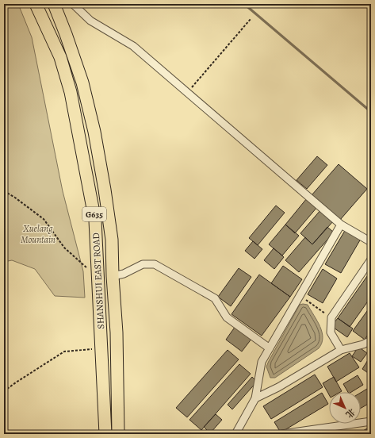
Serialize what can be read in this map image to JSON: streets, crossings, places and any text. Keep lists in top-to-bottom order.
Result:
{
  "streets": {
    "highway": ["G635", "SHANSHUI EAST ROAD"]
  },
  "parks": ["Xuelang Mountain"],
  "north": "bottom right"
}
